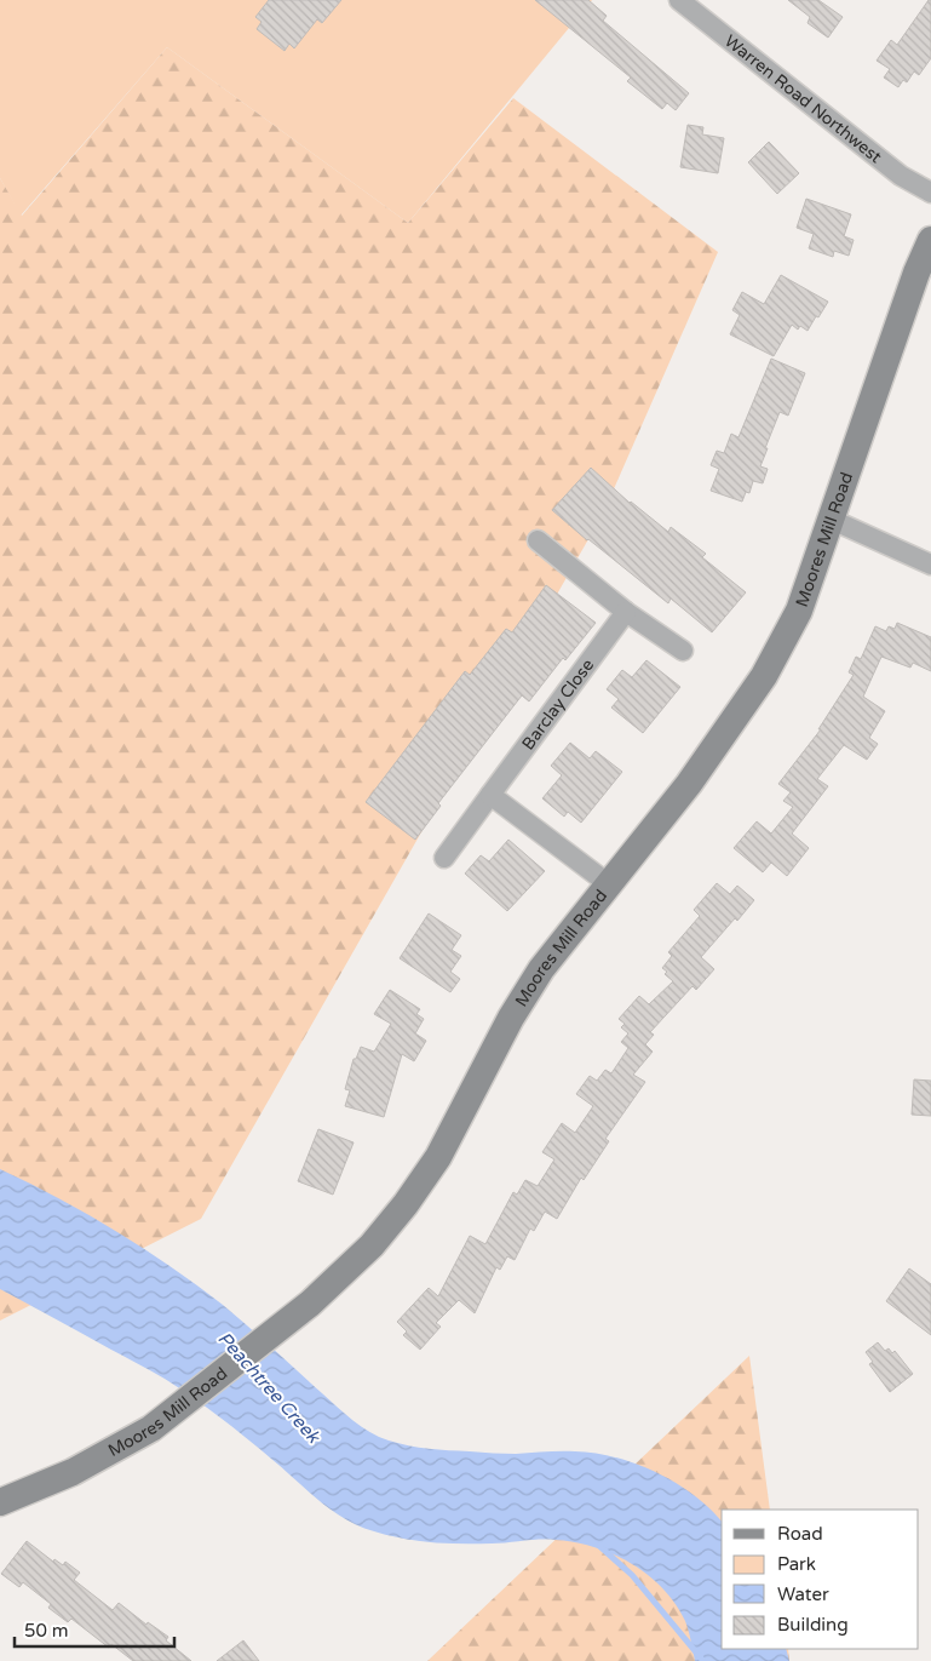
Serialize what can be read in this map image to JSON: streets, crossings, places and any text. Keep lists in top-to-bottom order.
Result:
{
  "streets": {
    "street": ["Warren Road Northwest", "Moores Mill Road", "Barclay Close"]
  },
  "water": ["Peachtree Creek"],
  "legend": [
    "Road",
    "Park",
    "Water",
    "Building"
  ],
  "scale_bar": "50 m"
}
